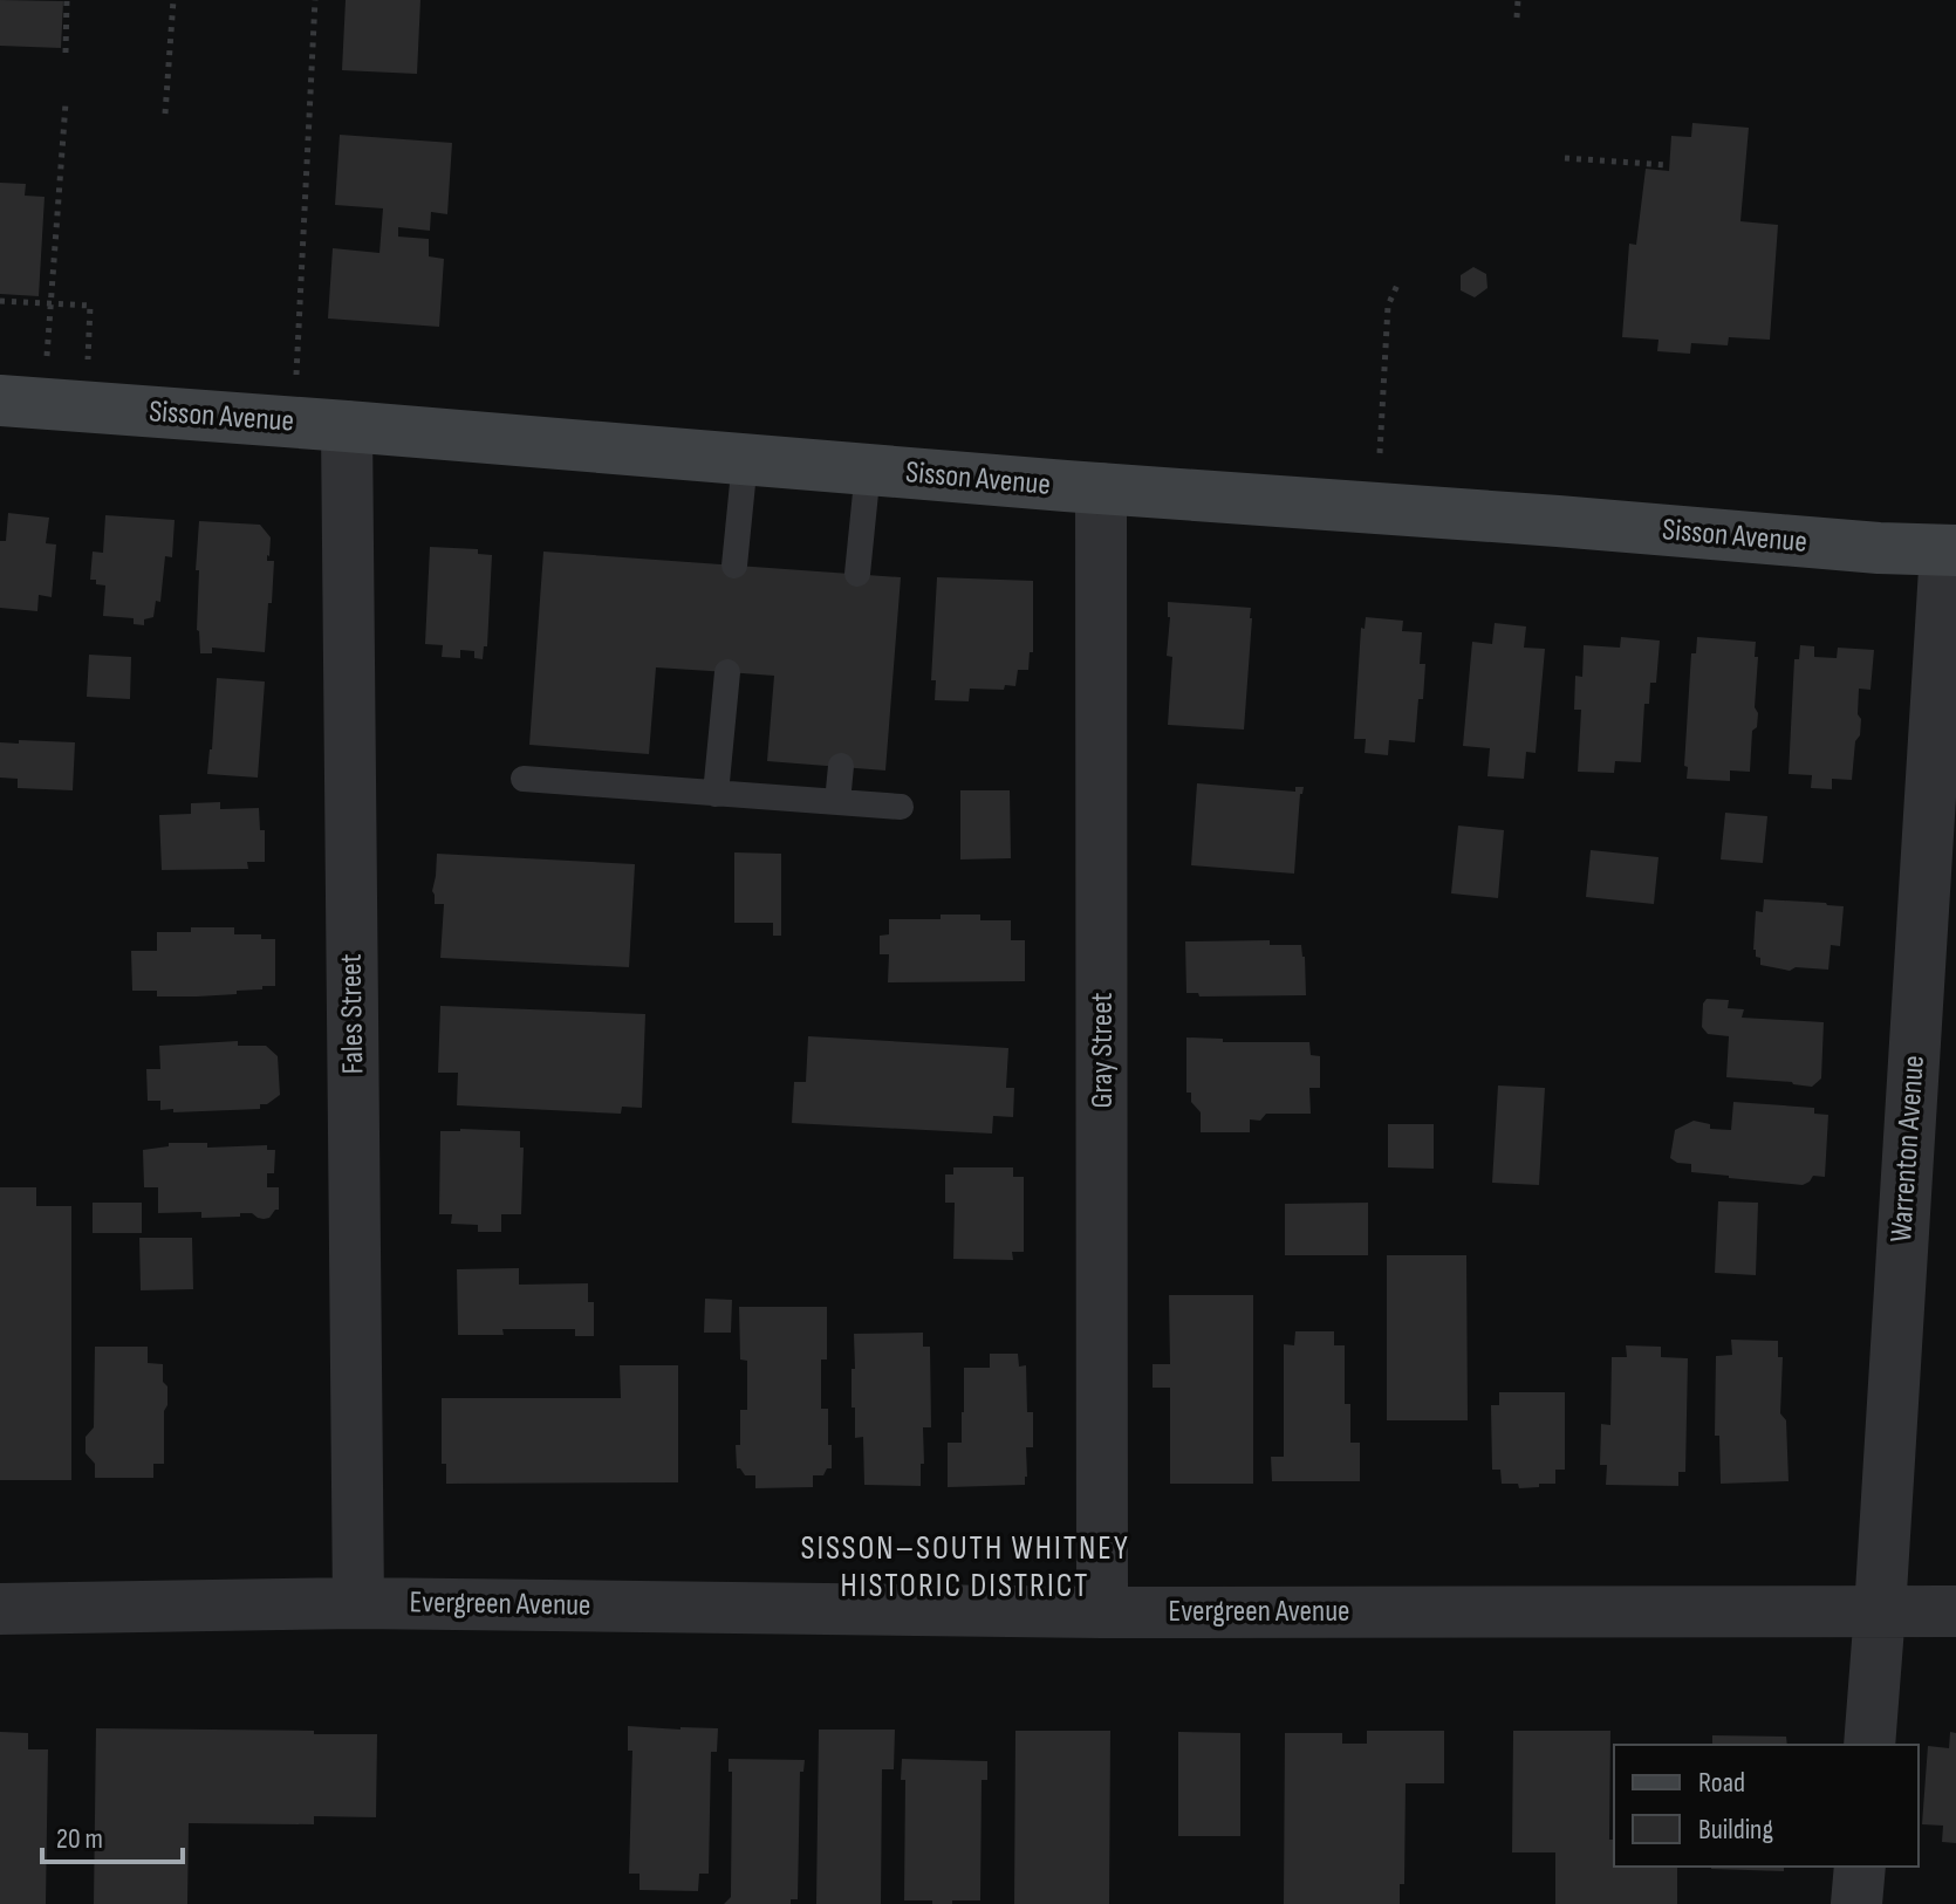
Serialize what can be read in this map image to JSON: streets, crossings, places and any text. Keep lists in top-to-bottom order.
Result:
{
  "streets": {
    "main road": ["Sisson Avenue"],
    "street": [
      "Fales Street",
      "Gray Street",
      "Warrenton Avenue",
      "Evergreen Avenue"
    ]
  },
  "crossings": [
    ["Sisson Avenue", "Fales Street"],
    ["Sisson Avenue", "Gray Street"],
    ["Sisson Avenue", "Warrenton Avenue"],
    ["Fales Street", "Evergreen Avenue"],
    ["Gray Street", "Evergreen Avenue"],
    ["Warrenton Avenue", "Evergreen Avenue"]
  ],
  "districts": ["SISSON–SOUTH WHITNEY HISTORIC DISTRICT"],
  "legend": ["Road", "Building"],
  "scale_bar": "20 m"
}
